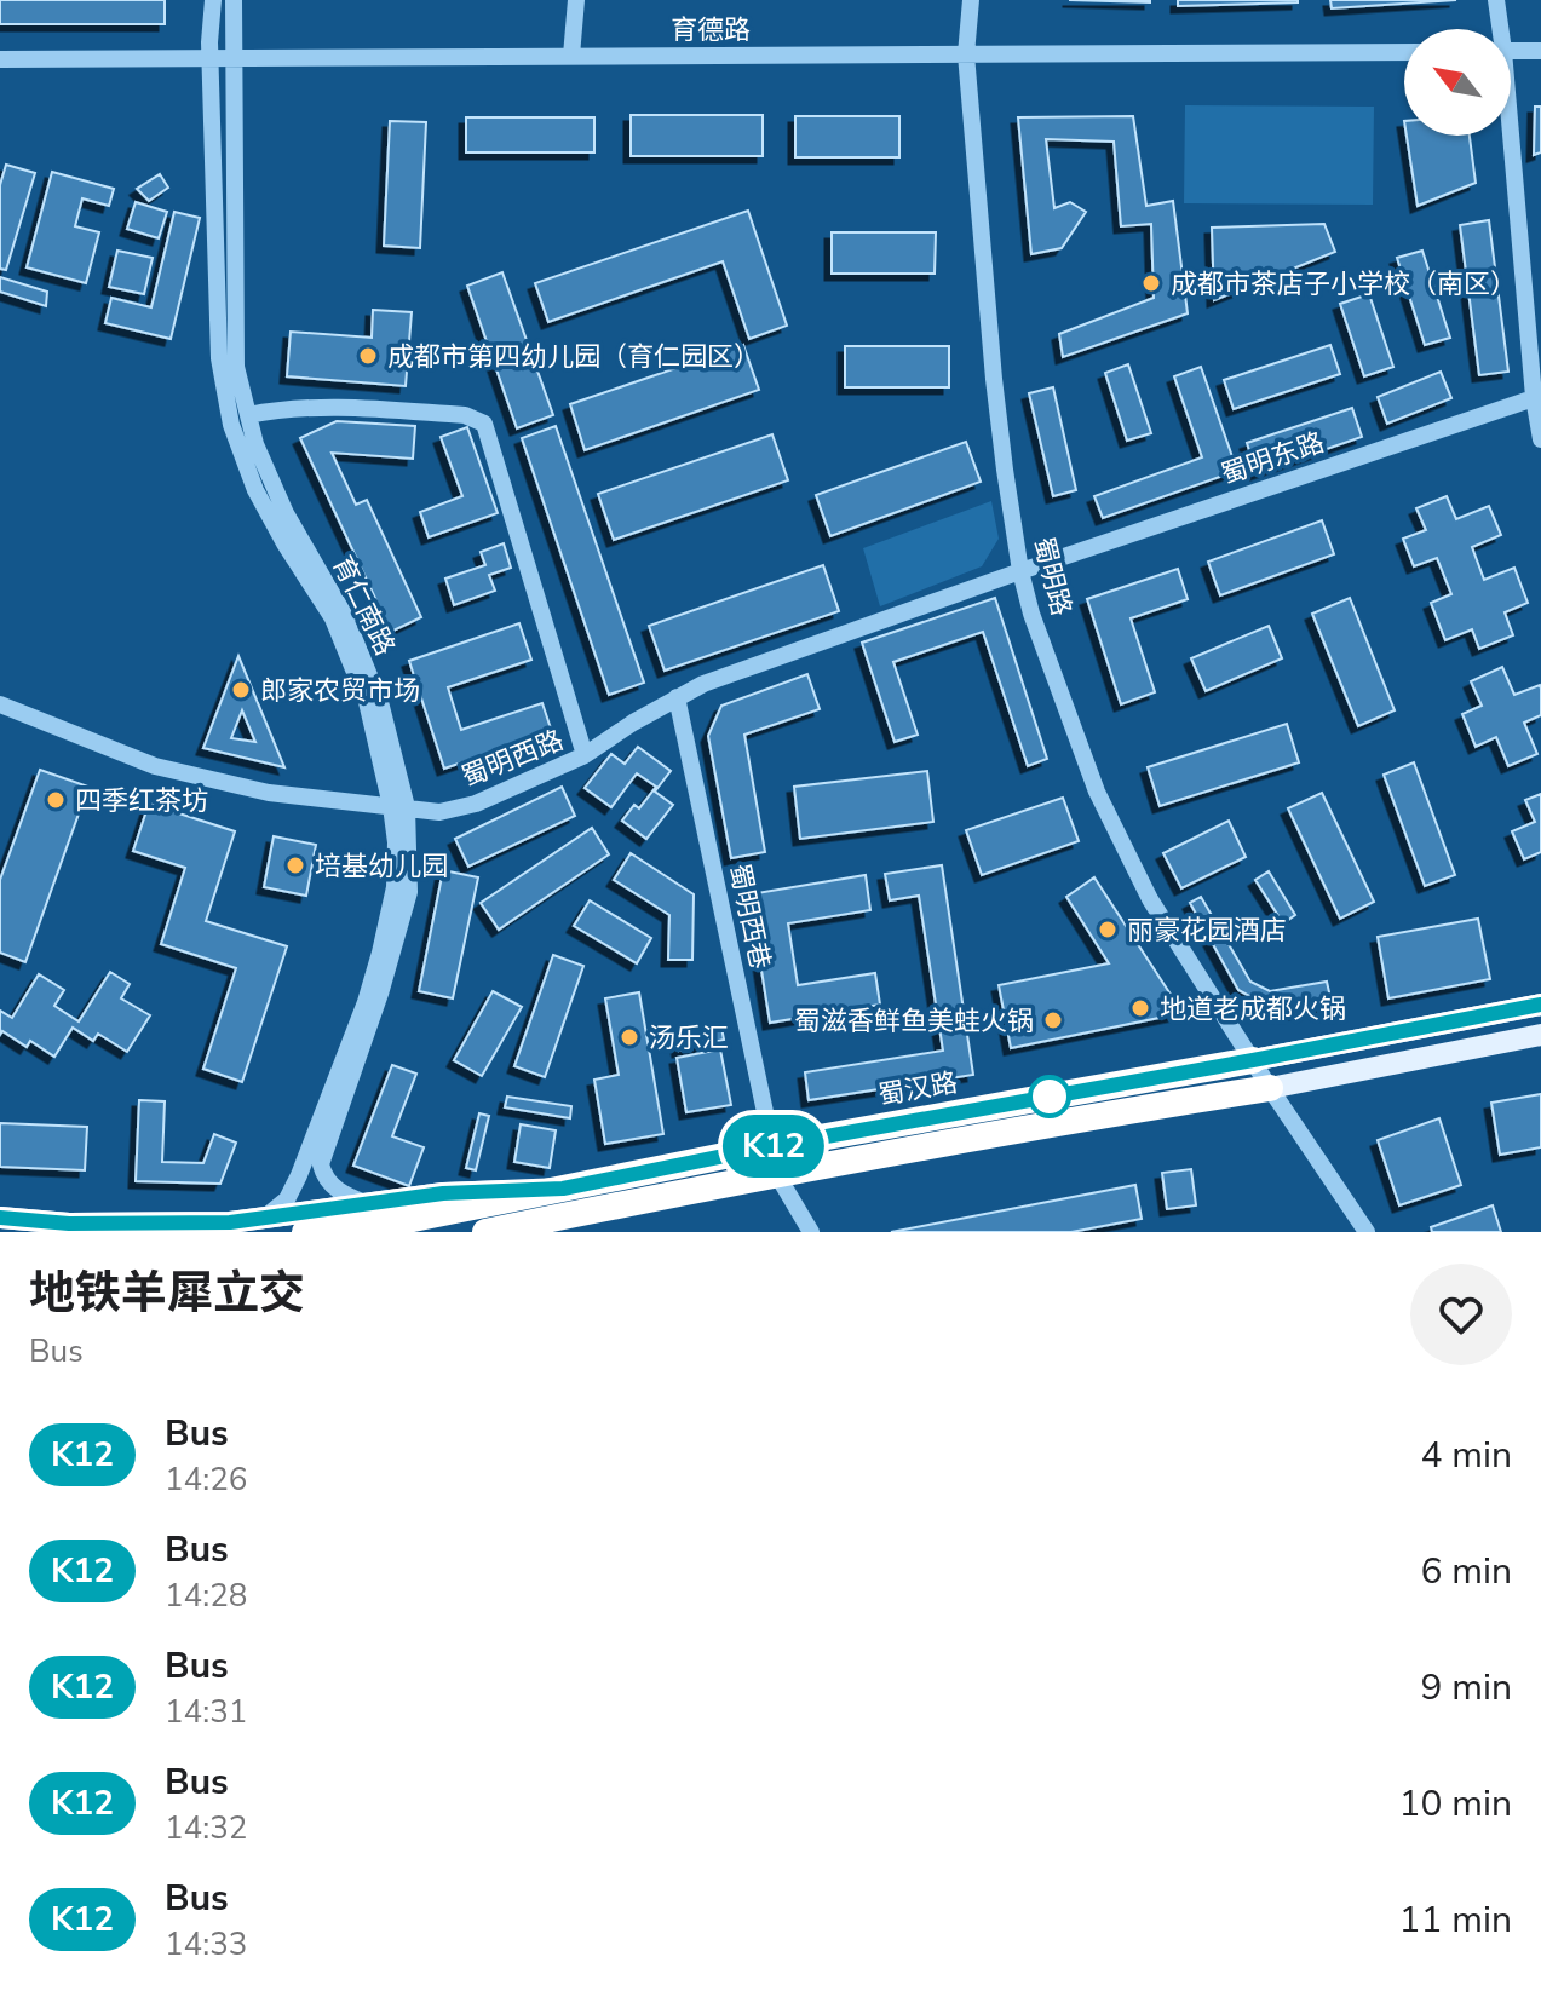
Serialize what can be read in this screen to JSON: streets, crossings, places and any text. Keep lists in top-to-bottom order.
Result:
{
  "streets": {
    "highway": ["蜀汉路"],
    "street": [
      "育德路",
      "蜀明东路",
      "蜀明路",
      "育仁南路",
      "蜀明西路",
      "蜀明西巷"
    ]
  },
  "crossings": [
    ["育德路", "蜀明路"],
    ["育德路", "育仁南路"],
    ["蜀明东路", "蜀明路"],
    ["蜀明东路", "蜀明西路"],
    ["蜀明路", "蜀明西路"],
    ["蜀明路", "蜀汉路"],
    ["育仁南路", "蜀明西路"],
    ["蜀明西路", "蜀明西巷"],
    ["蜀明西巷", "蜀汉路"]
  ],
  "places": [
    "成都市茶店子小学校（南区）",
    "成都市第四幼儿园（育仁园区）",
    "郎家农贸市场",
    "四季红茶坊",
    "培基幼儿园",
    "丽豪花园酒店",
    "地道老成都火锅",
    "蜀滋香鲜鱼美蛙火锅",
    "汤乐汇"
  ],
  "lines": ["bus line K12"],
  "north": "top left",
  "page": {
    "on_map": "K12",
    "heading": ["地铁羊犀立交", "Bus"],
    "list": [
      {
        "mark": "K12",
        "name": "Bus",
        "note": "14:26",
        "value": "4 min"
      },
      {
        "mark": "K12",
        "name": "Bus",
        "note": "14:28",
        "value": "6 min"
      },
      {
        "mark": "K12",
        "name": "Bus",
        "note": "14:31",
        "value": "9 min"
      },
      {
        "mark": "K12",
        "name": "Bus",
        "note": "14:32",
        "value": "10 min"
      },
      {
        "mark": "K12",
        "name": "Bus",
        "note": "14:33",
        "value": "11 min"
      }
    ]
  }
}
